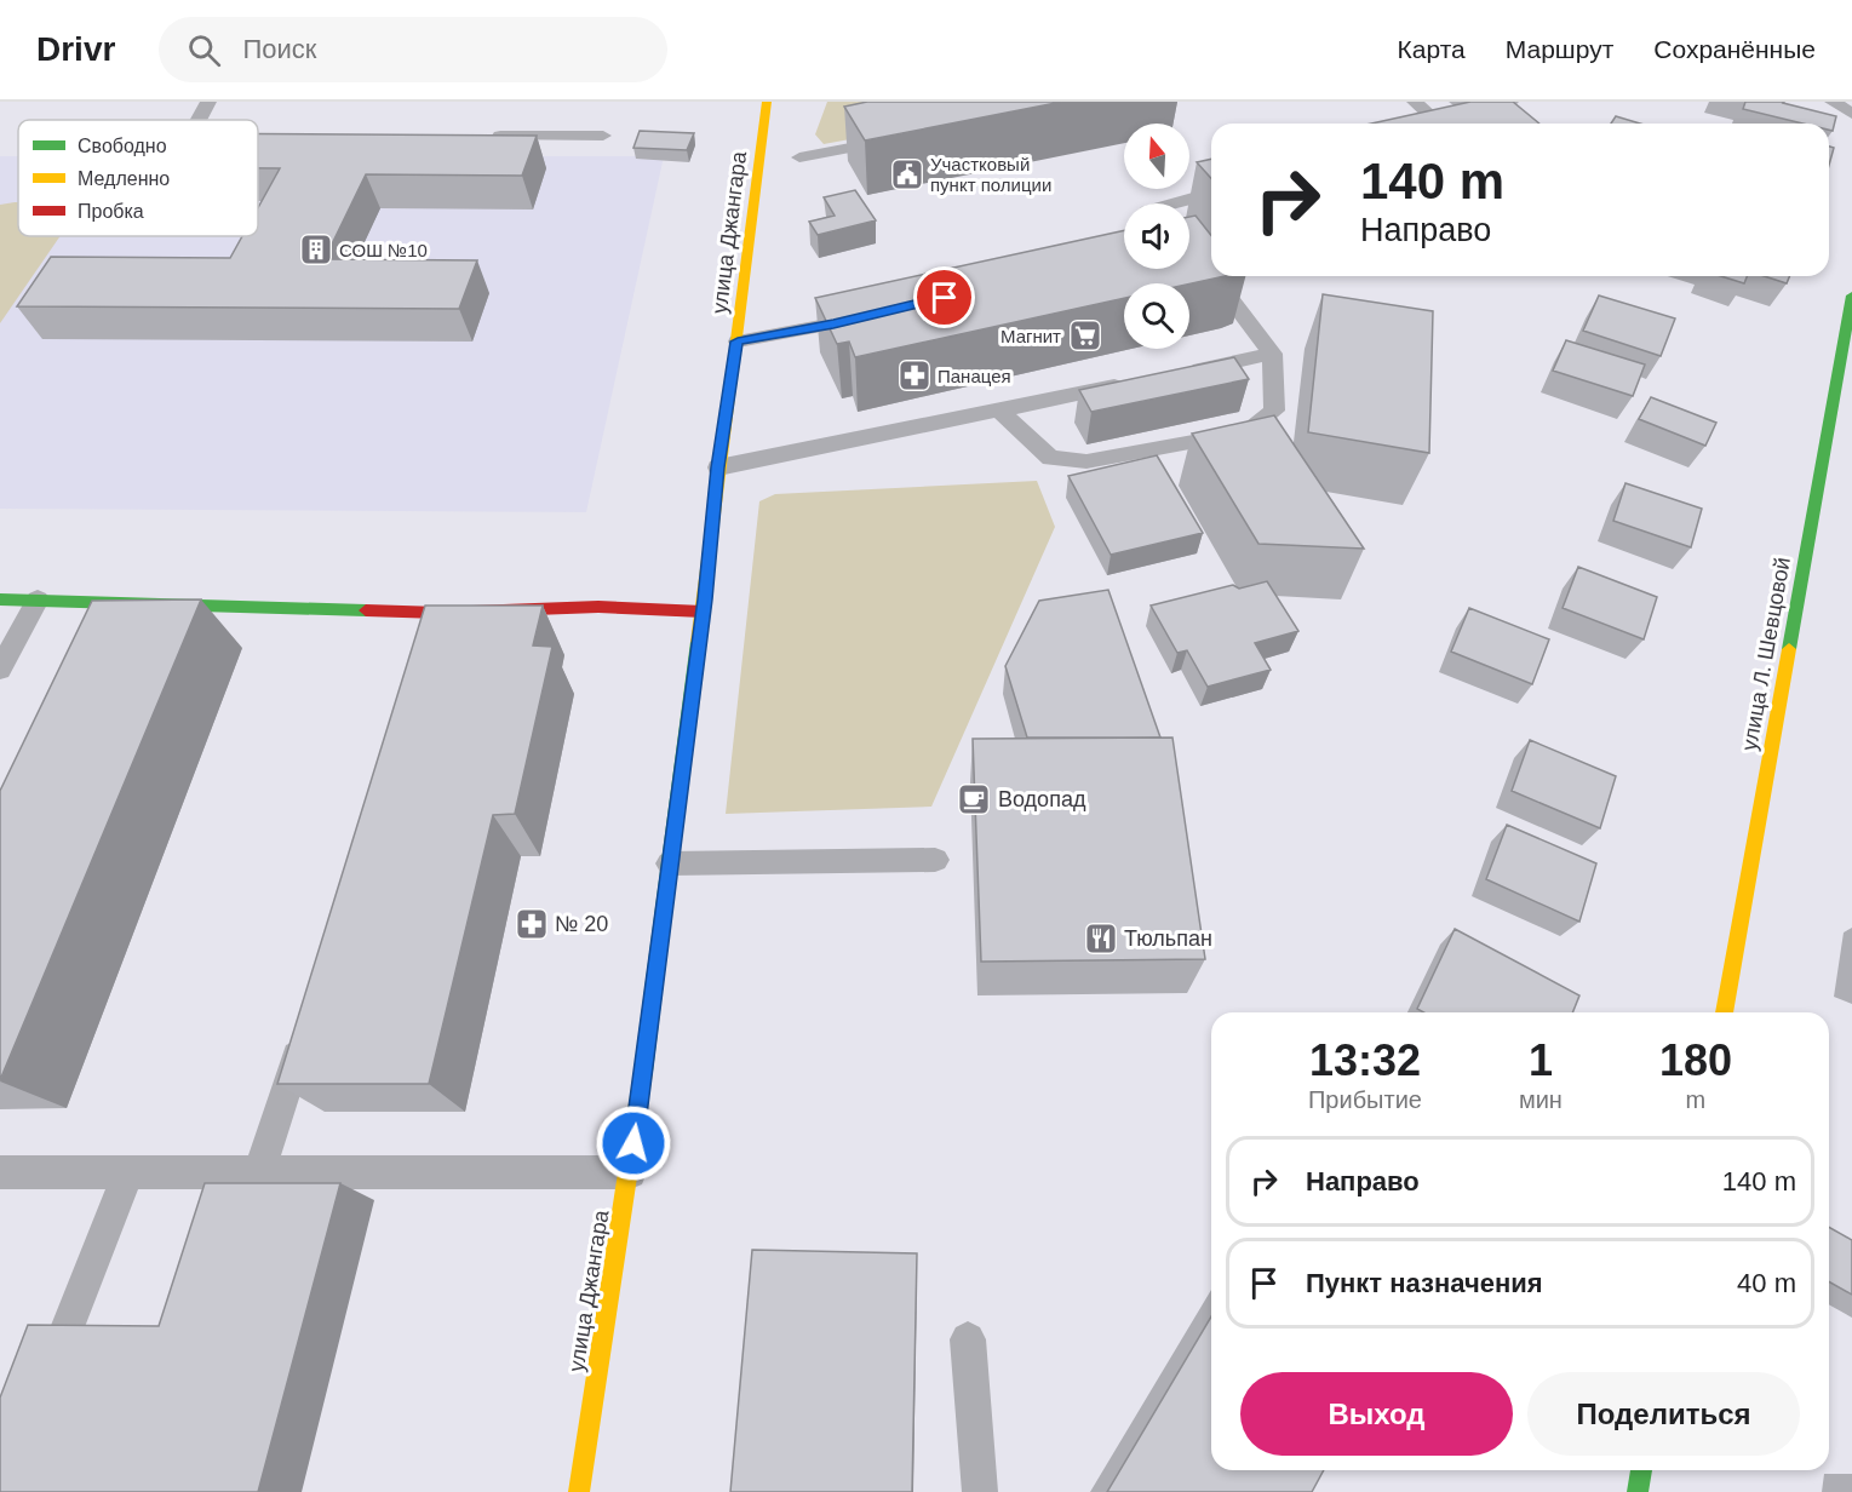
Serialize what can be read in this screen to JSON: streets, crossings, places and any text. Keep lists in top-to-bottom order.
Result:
{
  "streets": {
    "street": ["улица Джангара", "улица Л. Шевцовой"]
  },
  "places": {
    "public building": ["Участковый пункт полиции"],
    "building": ["СОШ №10"],
    "supermarket": ["Магнит"],
    "pharmacy": ["Панацея", "№ 20"],
    "cafe": ["Водопад"],
    "restaurant": ["Тюльпан"]
  },
  "legend": ["Свободно", "Медленно", "Пробка"],
  "north": "top",
  "page": {
    "header": "Drivr",
    "search": "Поиск",
    "nav": ["Карта", "Маршрут", "Сохранённые"],
    "turn": ["140 m", "Направо"],
    "eta": [
      "13:32",
      "Прибытие",
      "1",
      "мин",
      "180",
      "m"
    ],
    "list": [
      {
        "name": "Направо",
        "value": "140 m"
      },
      {
        "name": "Пункт назначения",
        "value": "40 m"
      }
    ],
    "buttons": ["Выход", "Поделиться"]
  }
}
